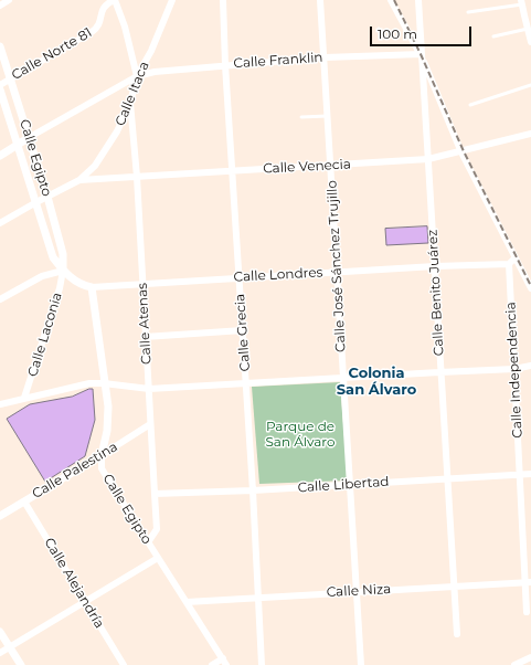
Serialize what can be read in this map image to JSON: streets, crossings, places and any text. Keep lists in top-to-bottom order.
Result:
{
  "streets": {
    "street": [
      "Calle Norte 81",
      "Calle Franklin",
      "Calle Itaca",
      "Calle Egipto",
      "Calle Venecia",
      "Calle José Sánchez Trujillo",
      "Calle Londres",
      "Calle Benito Juárez",
      "Calle Atenas",
      "Calle Grecia",
      "Calle Laconia",
      "Calle Independencia",
      "Calle Palestina",
      "Calle Libertad",
      "Calle Alejandría",
      "Calle Niza"
    ]
  },
  "crossings": [
    ["Calle Norte 81", "Calle Egipto"],
    ["Calle Franklin", "Calle Itaca"],
    ["Calle Franklin", "Calle José Sánchez Trujillo"],
    ["Calle Franklin", "Calle Benito Juárez"],
    ["Calle Franklin", "Calle Grecia"],
    ["Calle Itaca", "Calle Venecia"],
    ["Calle Itaca", "Calle Atenas"],
    ["Calle Egipto", "Calle Londres"],
    ["Calle Egipto", "Calle Atenas"],
    ["Calle Egipto", "Calle Laconia"],
    ["Calle Egipto", "Calle Palestina"],
    ["Calle Egipto", "Calle Niza"],
    ["Calle Venecia", "Calle José Sánchez Trujillo"],
    ["Calle Venecia", "Calle Benito Juárez"],
    ["Calle Venecia", "Calle Atenas"],
    ["Calle Venecia", "Calle Grecia"],
    ["Calle José Sánchez Trujillo", "Calle Londres"],
    ["Calle José Sánchez Trujillo", "Calle Libertad"],
    ["Calle José Sánchez Trujillo", "Calle Niza"],
    ["Calle Londres", "Calle Benito Juárez"],
    ["Calle Londres", "Calle Atenas"],
    ["Calle Londres", "Calle Grecia"],
    ["Calle Londres", "Calle Independencia"],
    ["Calle Benito Juárez", "Calle Libertad"],
    ["Calle Benito Juárez", "Calle Niza"],
    ["Calle Atenas", "Calle Palestina"],
    ["Calle Atenas", "Calle Libertad"],
    ["Calle Grecia", "Calle Libertad"],
    ["Calle Grecia", "Calle Niza"],
    ["Calle Independencia", "Calle Libertad"],
    ["Calle Independencia", "Calle Niza"],
    ["Calle Palestina", "Calle Alejandría"]
  ],
  "districts": ["Colonia San Álvaro"],
  "parks": ["Parque de San Álvaro"],
  "scale_bar": "100 m"
}
